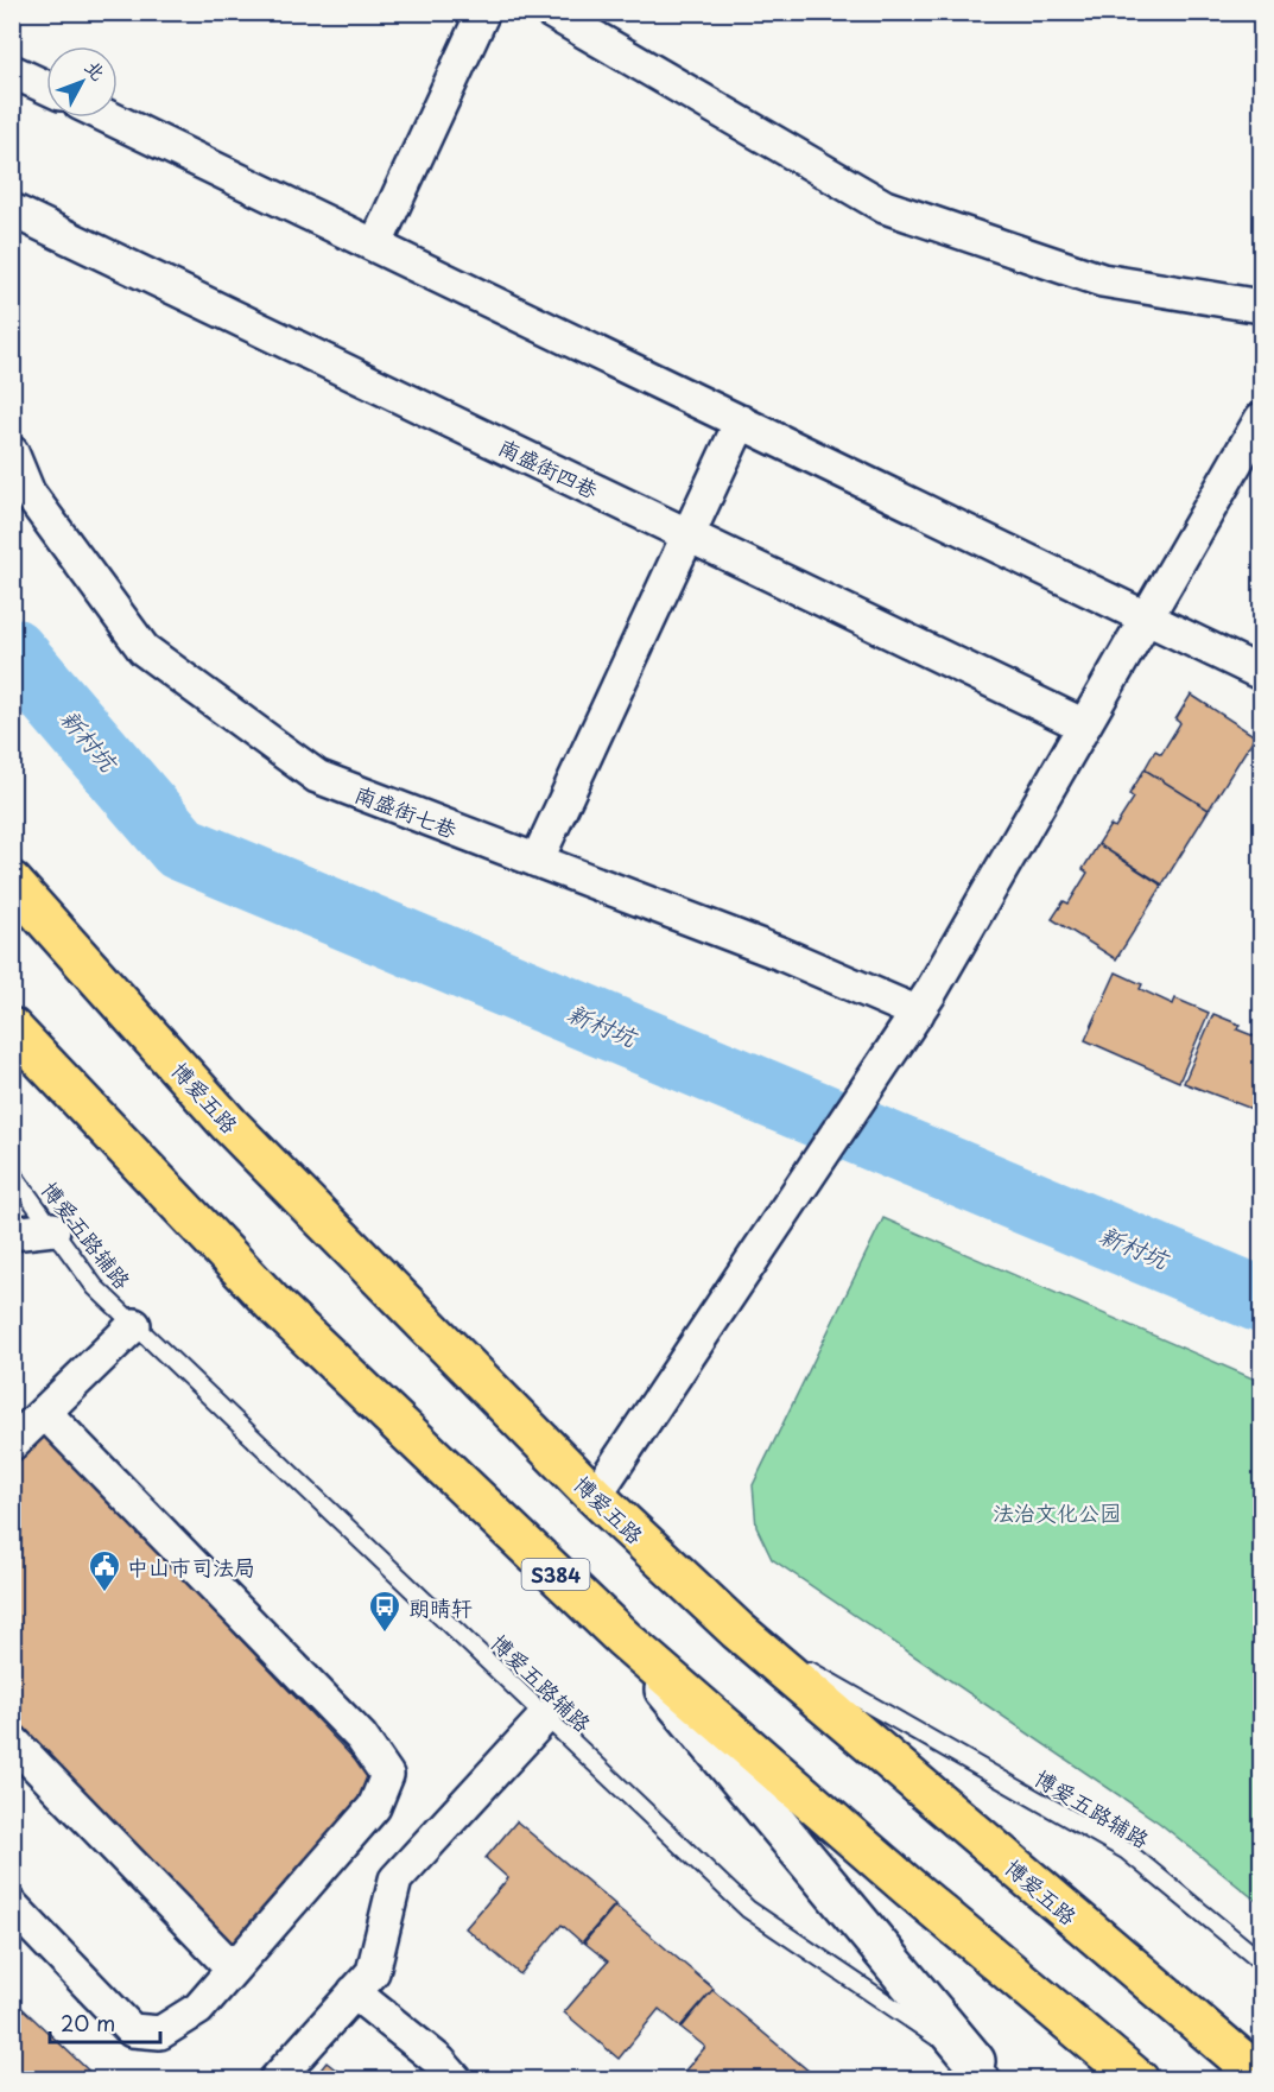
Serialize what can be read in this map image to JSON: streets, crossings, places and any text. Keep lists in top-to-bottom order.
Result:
{
  "streets": {
    "highway": ["博爱五路", "S384"],
    "street": ["南盛街四巷", "南盛街七巷"],
    "lane": ["博爱五路辅路"]
  },
  "crossings": [
    ["博爱五路", "博爱五路辅路"]
  ],
  "water": ["新村坑"],
  "parks": ["法治文化公园"],
  "places": {
    "public building": ["中山市司法局"],
    "bus stop": ["朗晴轩"]
  },
  "scale_bar": "20 m",
  "north": "top right"
}
